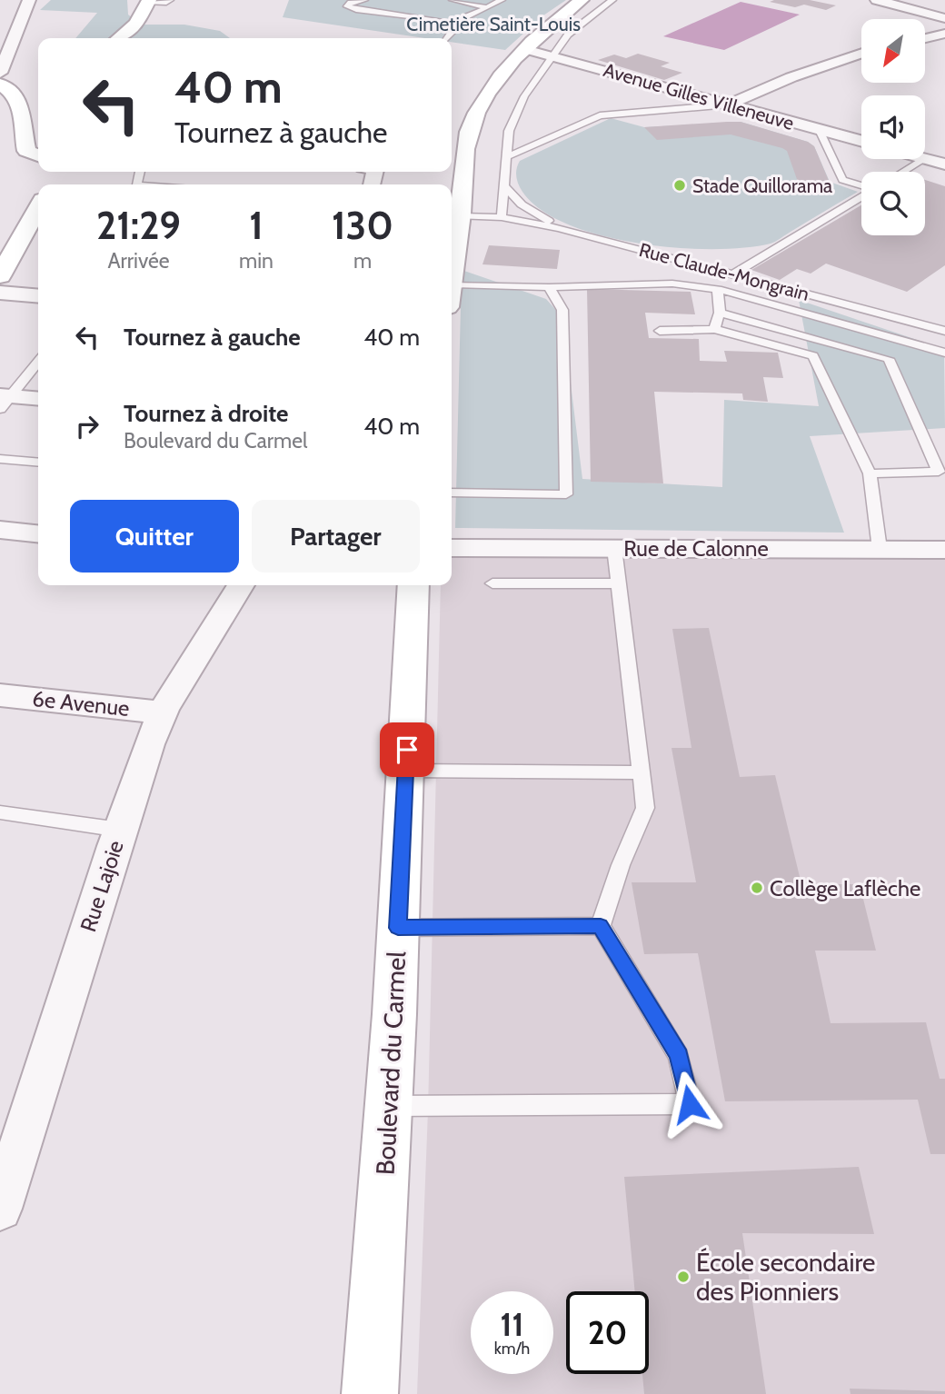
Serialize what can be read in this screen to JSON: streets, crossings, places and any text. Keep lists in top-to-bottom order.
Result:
{
  "streets": {
    "street": [
      "Avenue Gilles Villeneuve",
      "Rue de Calonne",
      "6e Avenue",
      "Rue Lajoie",
      "Boulevard du Carmel"
    ],
    "lane": ["Rue Claude-Mongrain"]
  },
  "crossings": [
    ["6e Avenue", "Rue Lajoie"]
  ],
  "parks": ["Cimetière Saint-Louis"],
  "places": ["Stade Quillorama", "Collège Laflèche", "École secondaire des Pionniers"],
  "north": "bottom left",
  "page": {
    "turn": ["40 m", "Tournez à gauche"],
    "eta": [
      "21:29",
      "Arrivée",
      "1",
      "min",
      "130",
      "m"
    ],
    "list": [
      {
        "name": "Tournez à gauche",
        "value": "40 m"
      },
      {
        "name": "Tournez à droite",
        "note": "Boulevard du Carmel",
        "value": "40 m"
      }
    ],
    "buttons": ["Quitter", "Partager"],
    "speed": "11 km/h",
    "limit": "20"
  }
}
